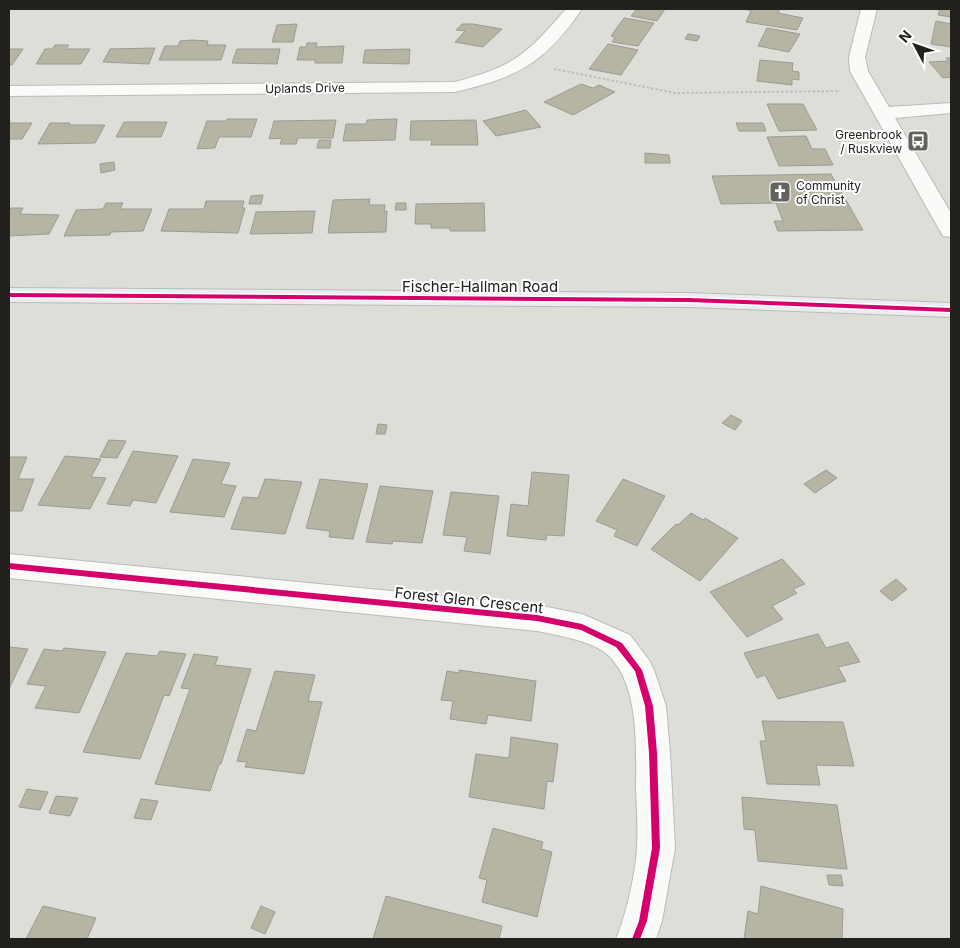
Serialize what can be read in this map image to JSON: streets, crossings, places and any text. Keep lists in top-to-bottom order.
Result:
{
  "streets": {
    "main road": ["Fischer-Hallman Road"],
    "street": ["Uplands Drive", "Forest Glen Crescent"]
  },
  "places": {
    "bus stop": ["Greenbrook / Ruskview"],
    "church": ["Community of Christ"]
  },
  "north": "top left"
}
